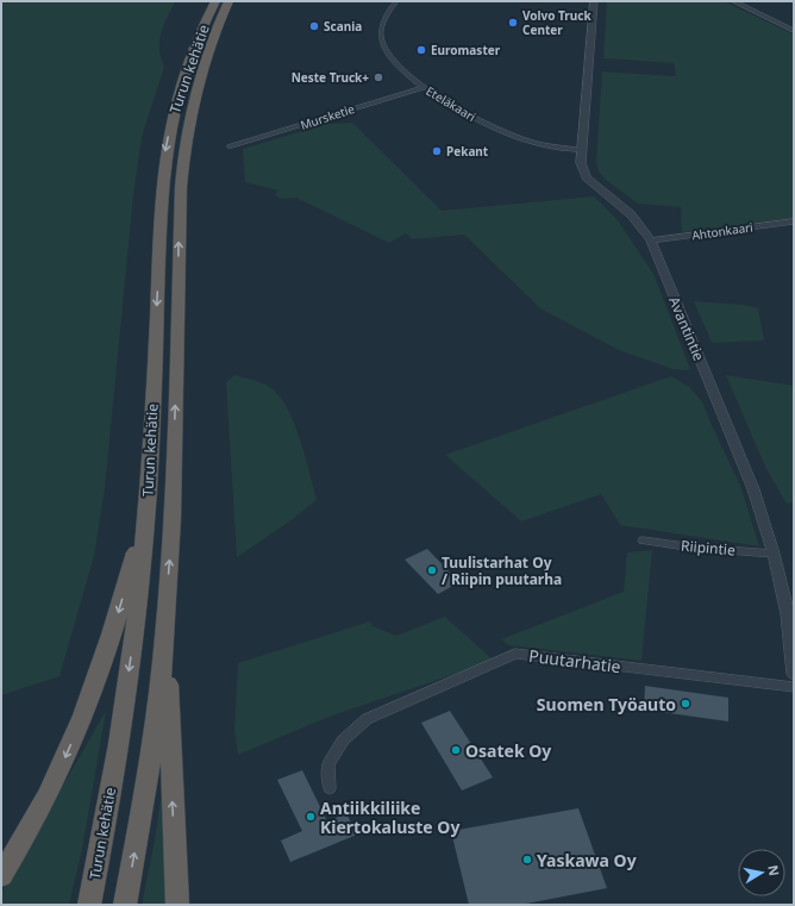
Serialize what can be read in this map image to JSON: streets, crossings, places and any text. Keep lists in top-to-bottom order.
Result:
{
  "streets": {
    "highway": ["Turun kehätie"],
    "street": [
      "Eteläkaari",
      "Mursketie",
      "Ahtonkaari",
      "Avantintie",
      "Riipintie",
      "Puutarhatie"
    ]
  },
  "crossings": [
    ["Eteläkaari", "Mursketie"],
    ["Eteläkaari", "Avantintie"],
    ["Ahtonkaari", "Avantintie"],
    ["Avantintie", "Riipintie"]
  ],
  "places": [
    "Volvo Truck Center",
    "Scania",
    "Euromaster",
    "Neste Truck+",
    "Pekant",
    "Tuulistarhat Oy / Riipin puutarha",
    "Suomen Työauto",
    "Osatek Oy",
    "Antiikkiliike Kiertokaluste Oy",
    "Yaskawa Oy"
  ],
  "north": "right"
}
